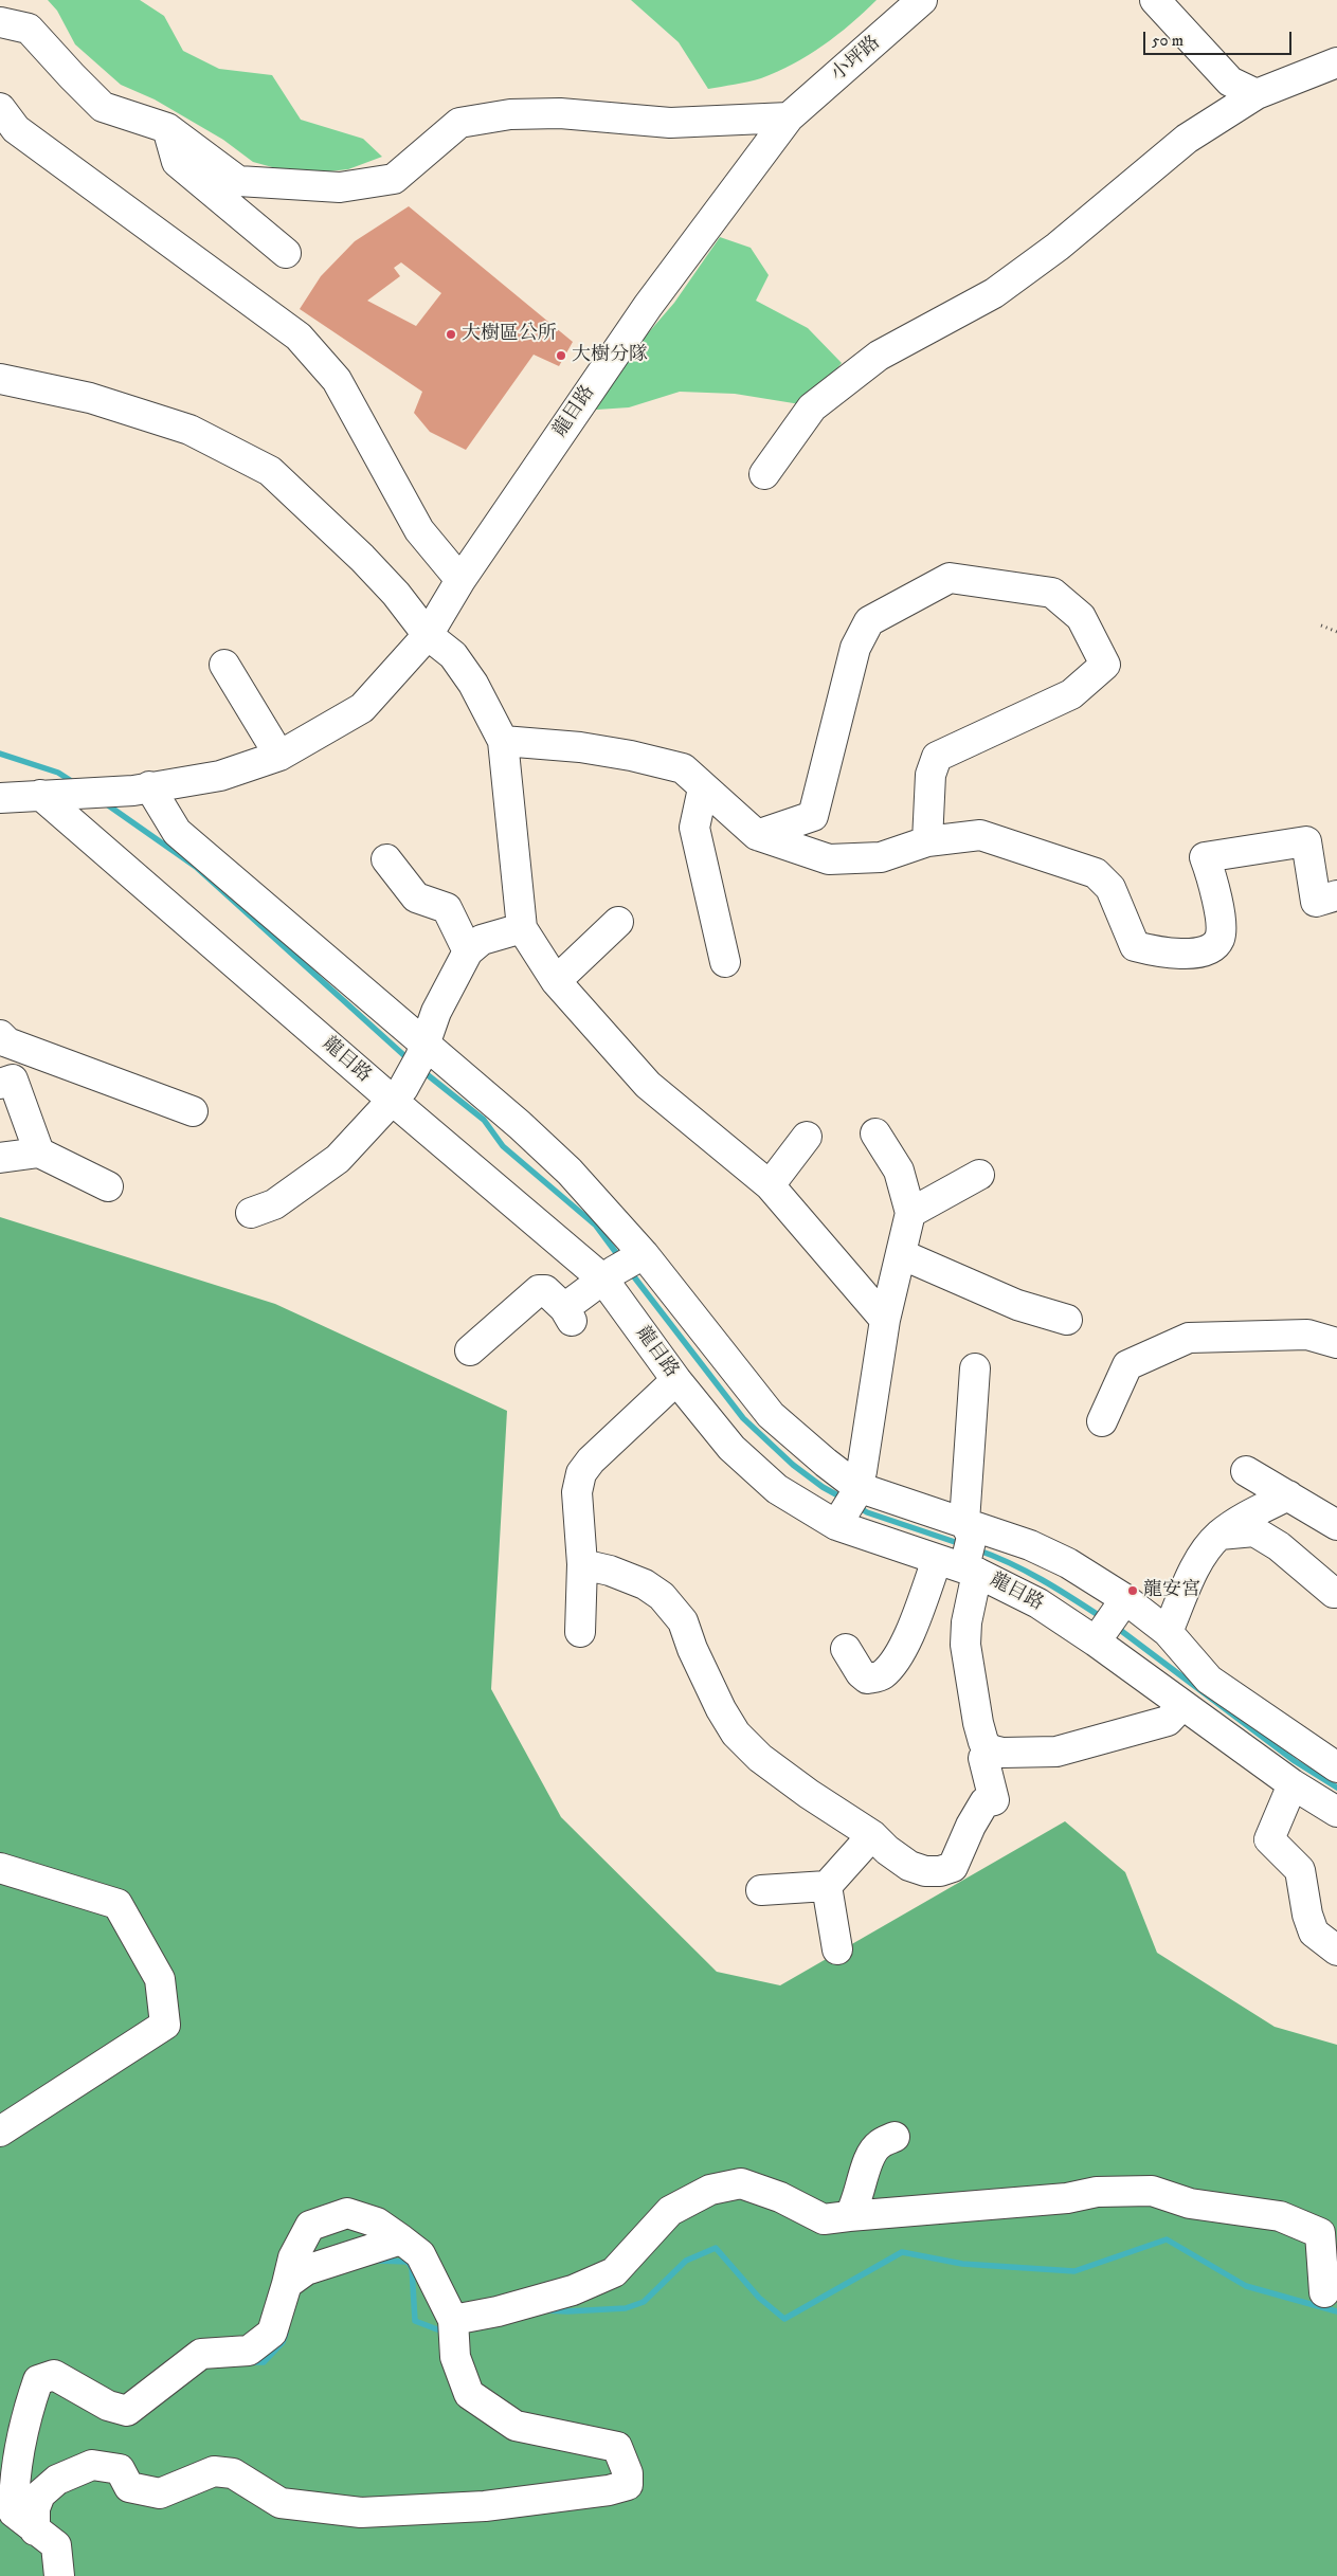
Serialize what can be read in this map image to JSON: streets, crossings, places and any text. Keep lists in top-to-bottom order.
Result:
{
  "streets": {
    "street": ["小坪路", "龍目路"]
  },
  "crossings": [
    ["小坪路", "龍目路"]
  ],
  "places": ["大樹區公所", "大樹分隊", "龍安宮"],
  "scale_bar": "50 m"
}
